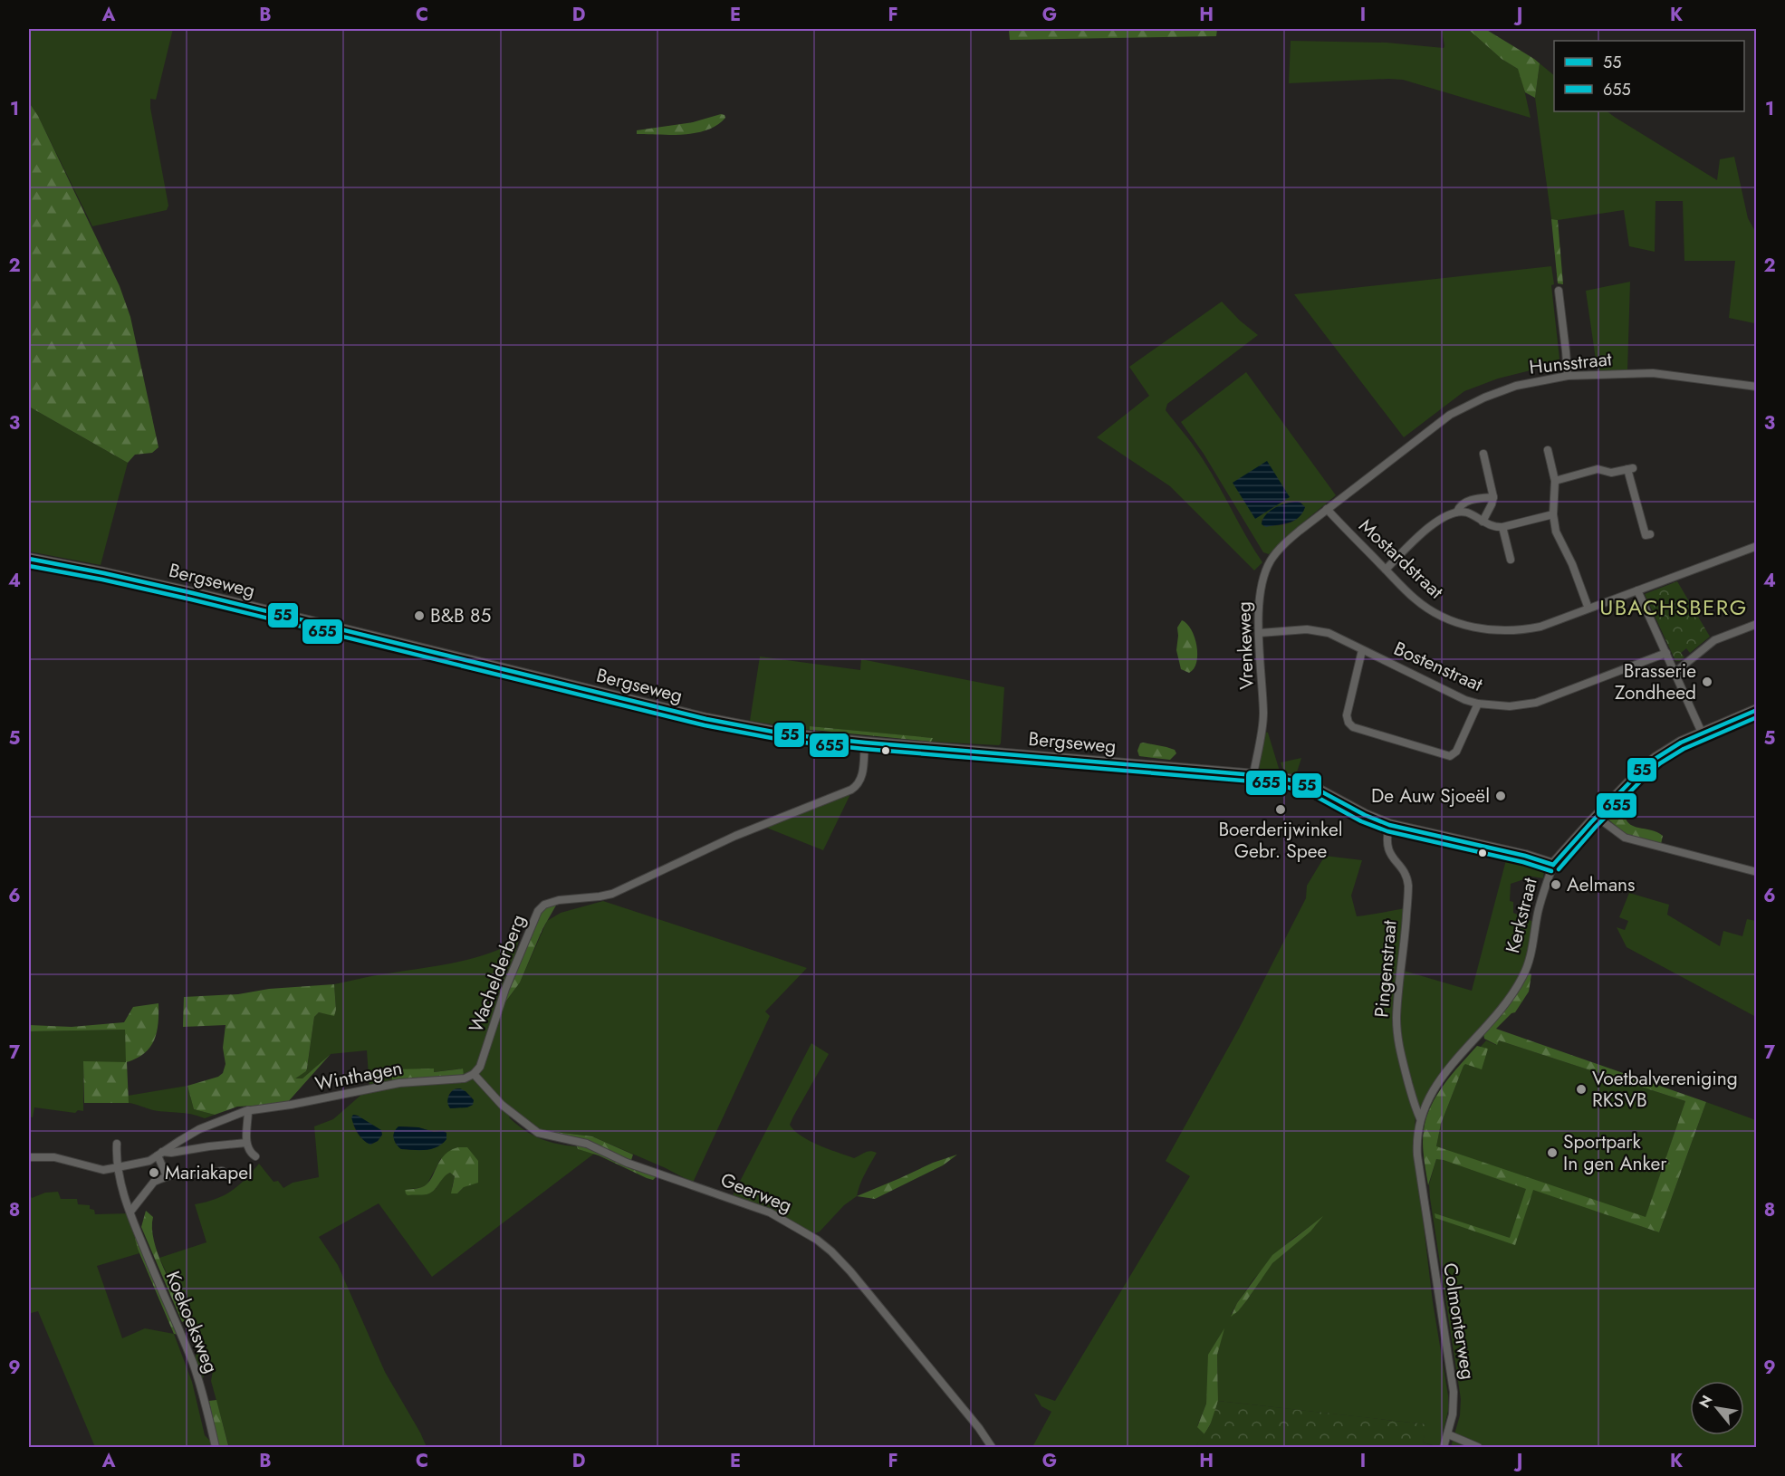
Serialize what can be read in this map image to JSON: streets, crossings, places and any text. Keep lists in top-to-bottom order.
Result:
{
  "streets": {
    "street": [
      "Hunsstraat",
      "Mostardstraat",
      "Bergseweg",
      "Vrenkeweg",
      "Bostenstraat",
      "Kerkstraat",
      "Pingenstraat",
      "Wachelderberg",
      "Winthagen",
      "Geerweg",
      "Colmonterweg",
      "Koekoeksweg"
    ]
  },
  "crossings": [
    ["Hunsstraat", "Mostardstraat"],
    ["Hunsstraat", "Vrenkeweg"],
    ["Mostardstraat", "Vrenkeweg"],
    ["Bergseweg", "Vrenkeweg"],
    ["Bergseweg", "Kerkstraat"],
    ["Bergseweg", "Pingenstraat"],
    ["Bergseweg", "Wachelderberg"],
    ["Vrenkeweg", "Bostenstraat"],
    ["Kerkstraat", "Pingenstraat"],
    ["Kerkstraat", "Colmonterweg"],
    ["Wachelderberg", "Winthagen"],
    ["Wachelderberg", "Geerweg"],
    ["Winthagen", "Geerweg"]
  ],
  "districts": ["UBACHSBERG"],
  "places": [
    "B&B 85",
    "Brasserie Zondheed",
    "De Auw Sjoeël",
    "Boerderijwinkel Gebr. Spee",
    "Aelmans",
    "Voetbalvereniging RKSVB",
    "Sportpark In gen Anker",
    "Mariakapel"
  ],
  "lines": ["transit line 55", "transit line 655"],
  "legend": ["55", "655"],
  "north": "top left",
  "grid": {
    "columns": [
      "A",
      "B",
      "C",
      "D",
      "E",
      "F",
      "G",
      "H",
      "I",
      "J",
      "K"
    ],
    "rows": [
      "1",
      "2",
      "3",
      "4",
      "5",
      "6",
      "7",
      "8",
      "9"
    ]
  }
}
